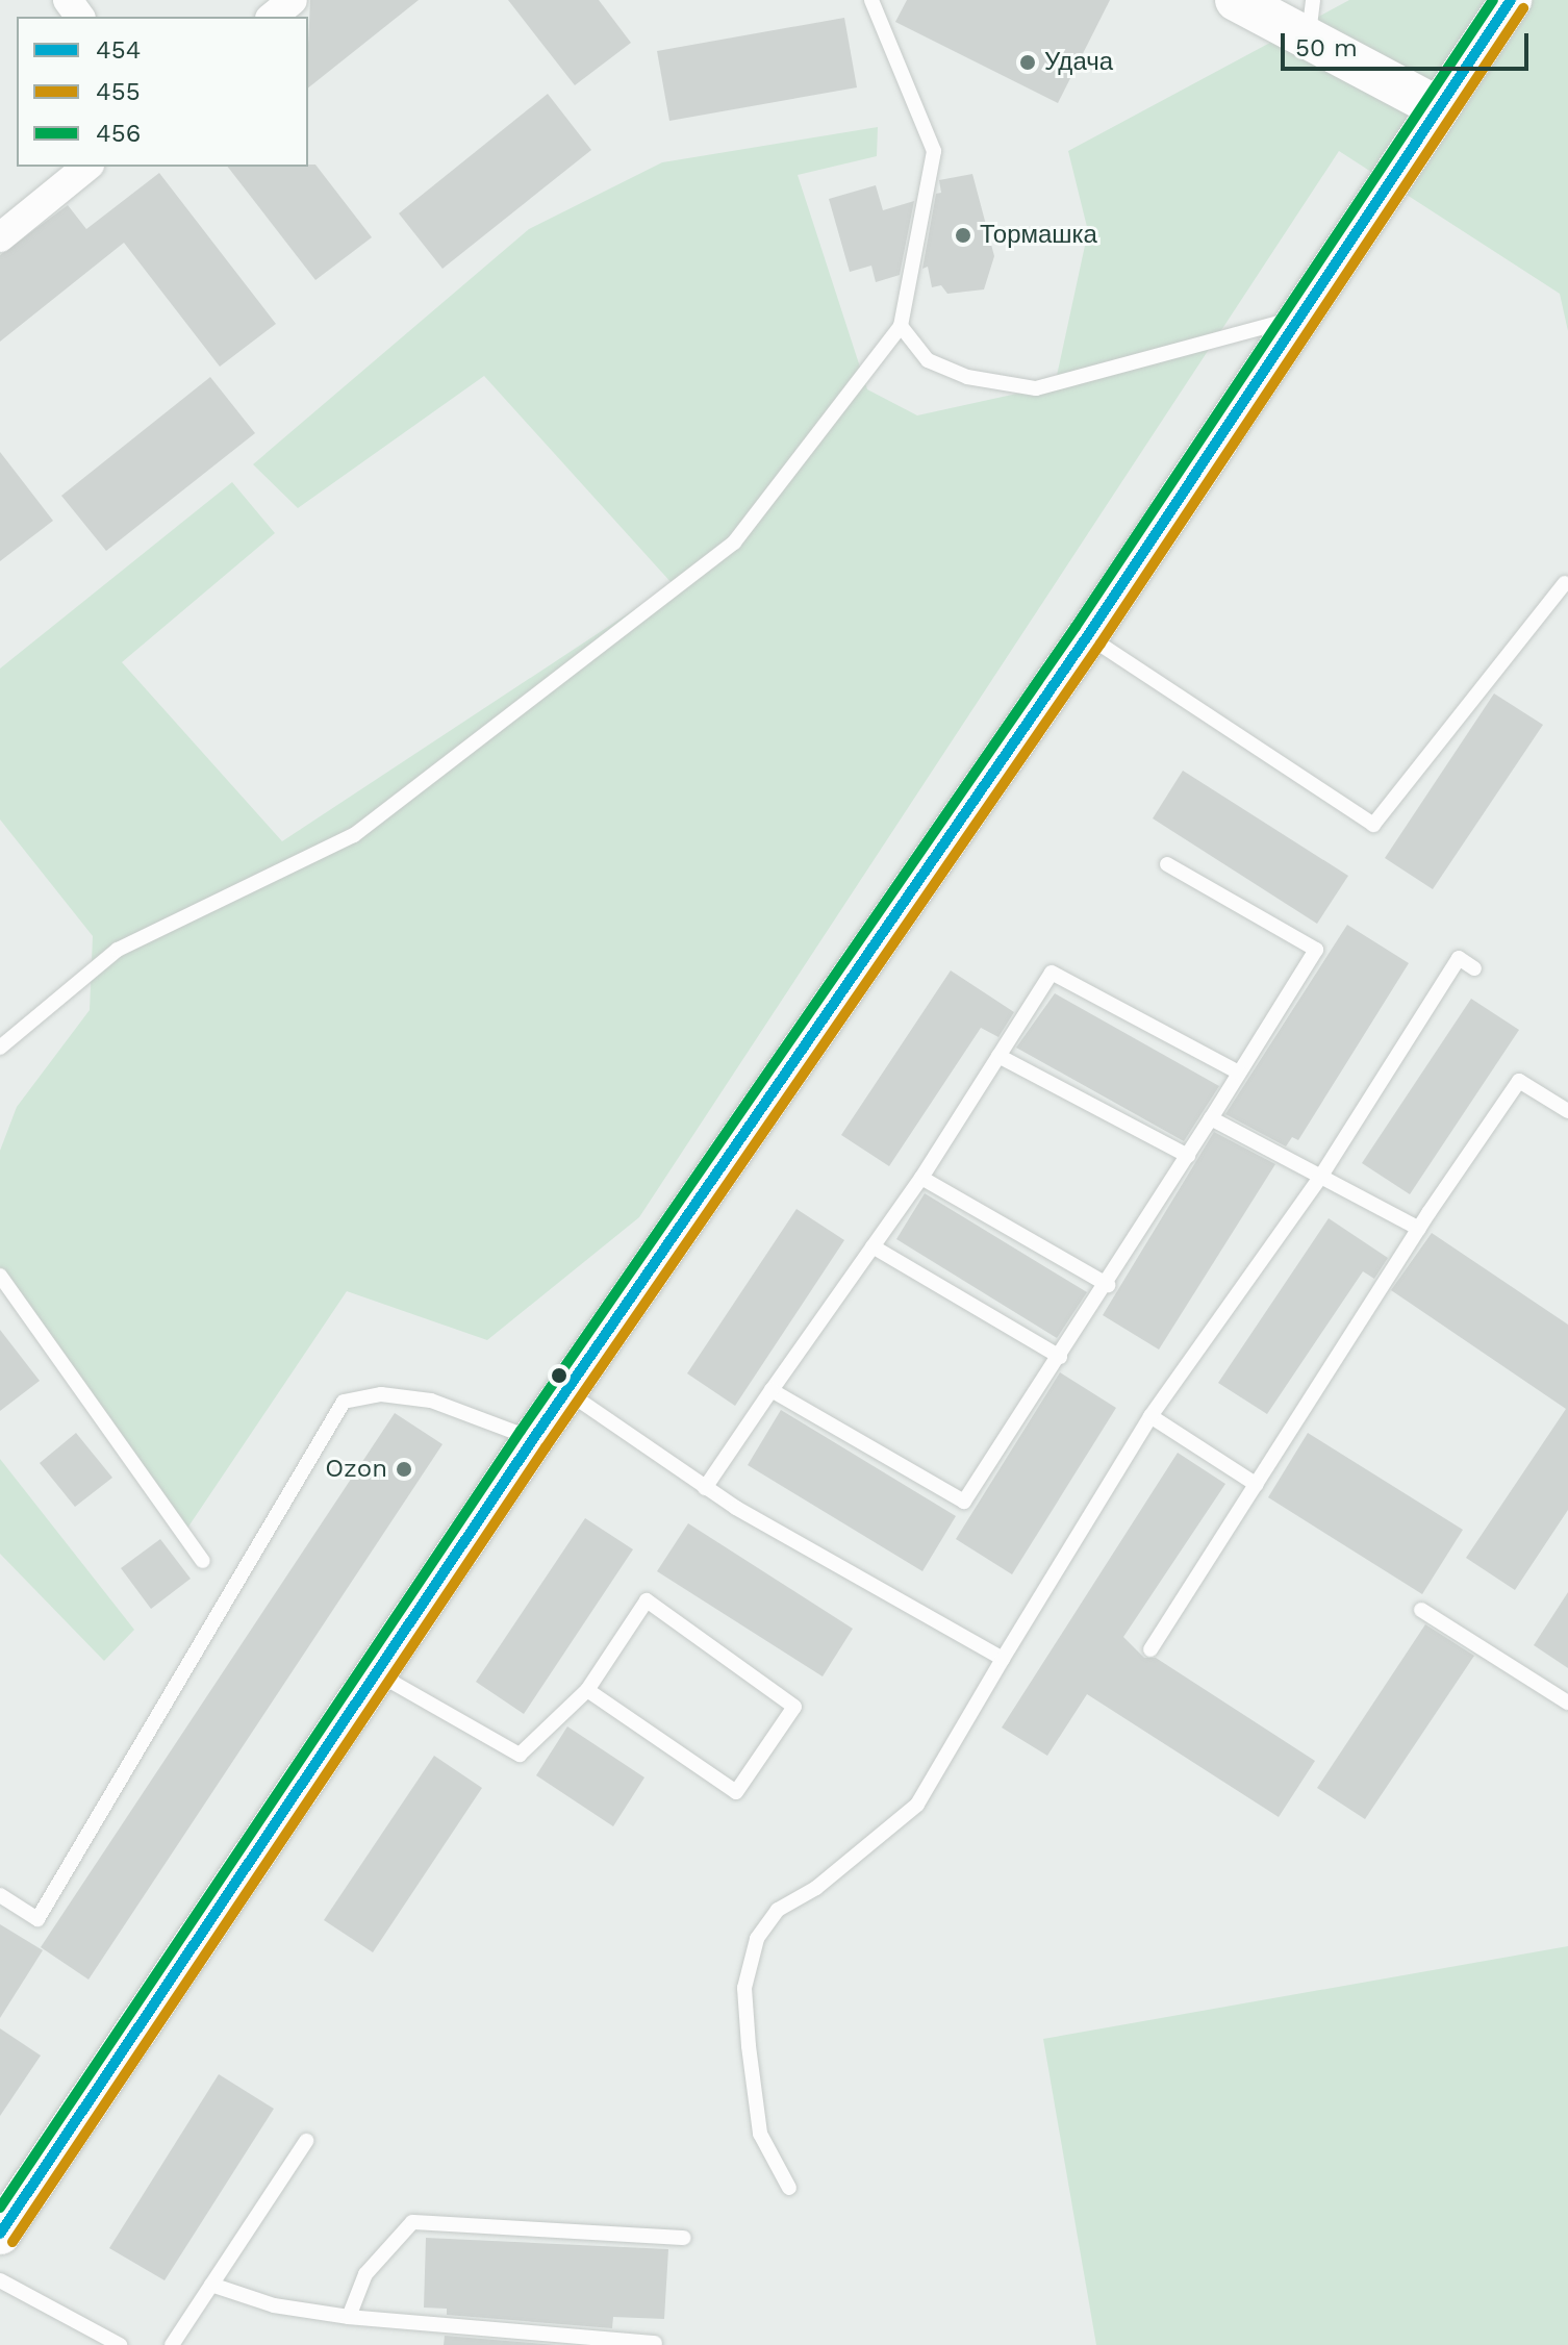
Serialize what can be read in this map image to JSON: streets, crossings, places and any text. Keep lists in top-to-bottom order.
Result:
{
  "places": ["Удача", "Тормашка", "Ozon"],
  "lines": ["transit line 454", "transit line 456", "transit line 455"],
  "legend": ["454", "455", "456"],
  "scale_bar": "50 m"
}
